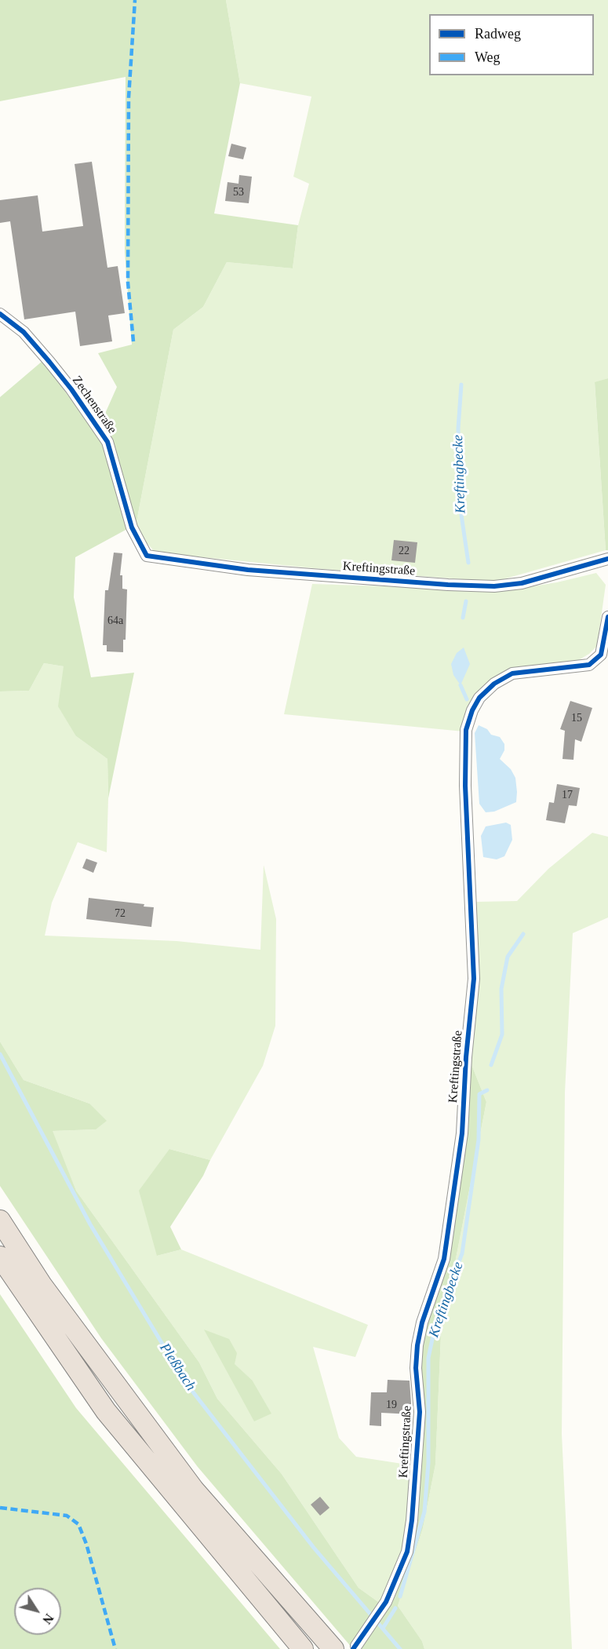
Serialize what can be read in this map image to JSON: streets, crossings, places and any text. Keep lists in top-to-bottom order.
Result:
{
  "streets": {
    "street": ["Zechenstraße", "Kreftingstraße"]
  },
  "crossings": [
    ["Zechenstraße", "Kreftingstraße"]
  ],
  "water": ["Kreftingbecke", "Pleßbach"],
  "house_numbers": [
    "53",
    "22",
    "64a",
    "15",
    "17",
    "72",
    "19"
  ],
  "legend": ["Radweg", "Weg"],
  "north": "bottom right"
}
